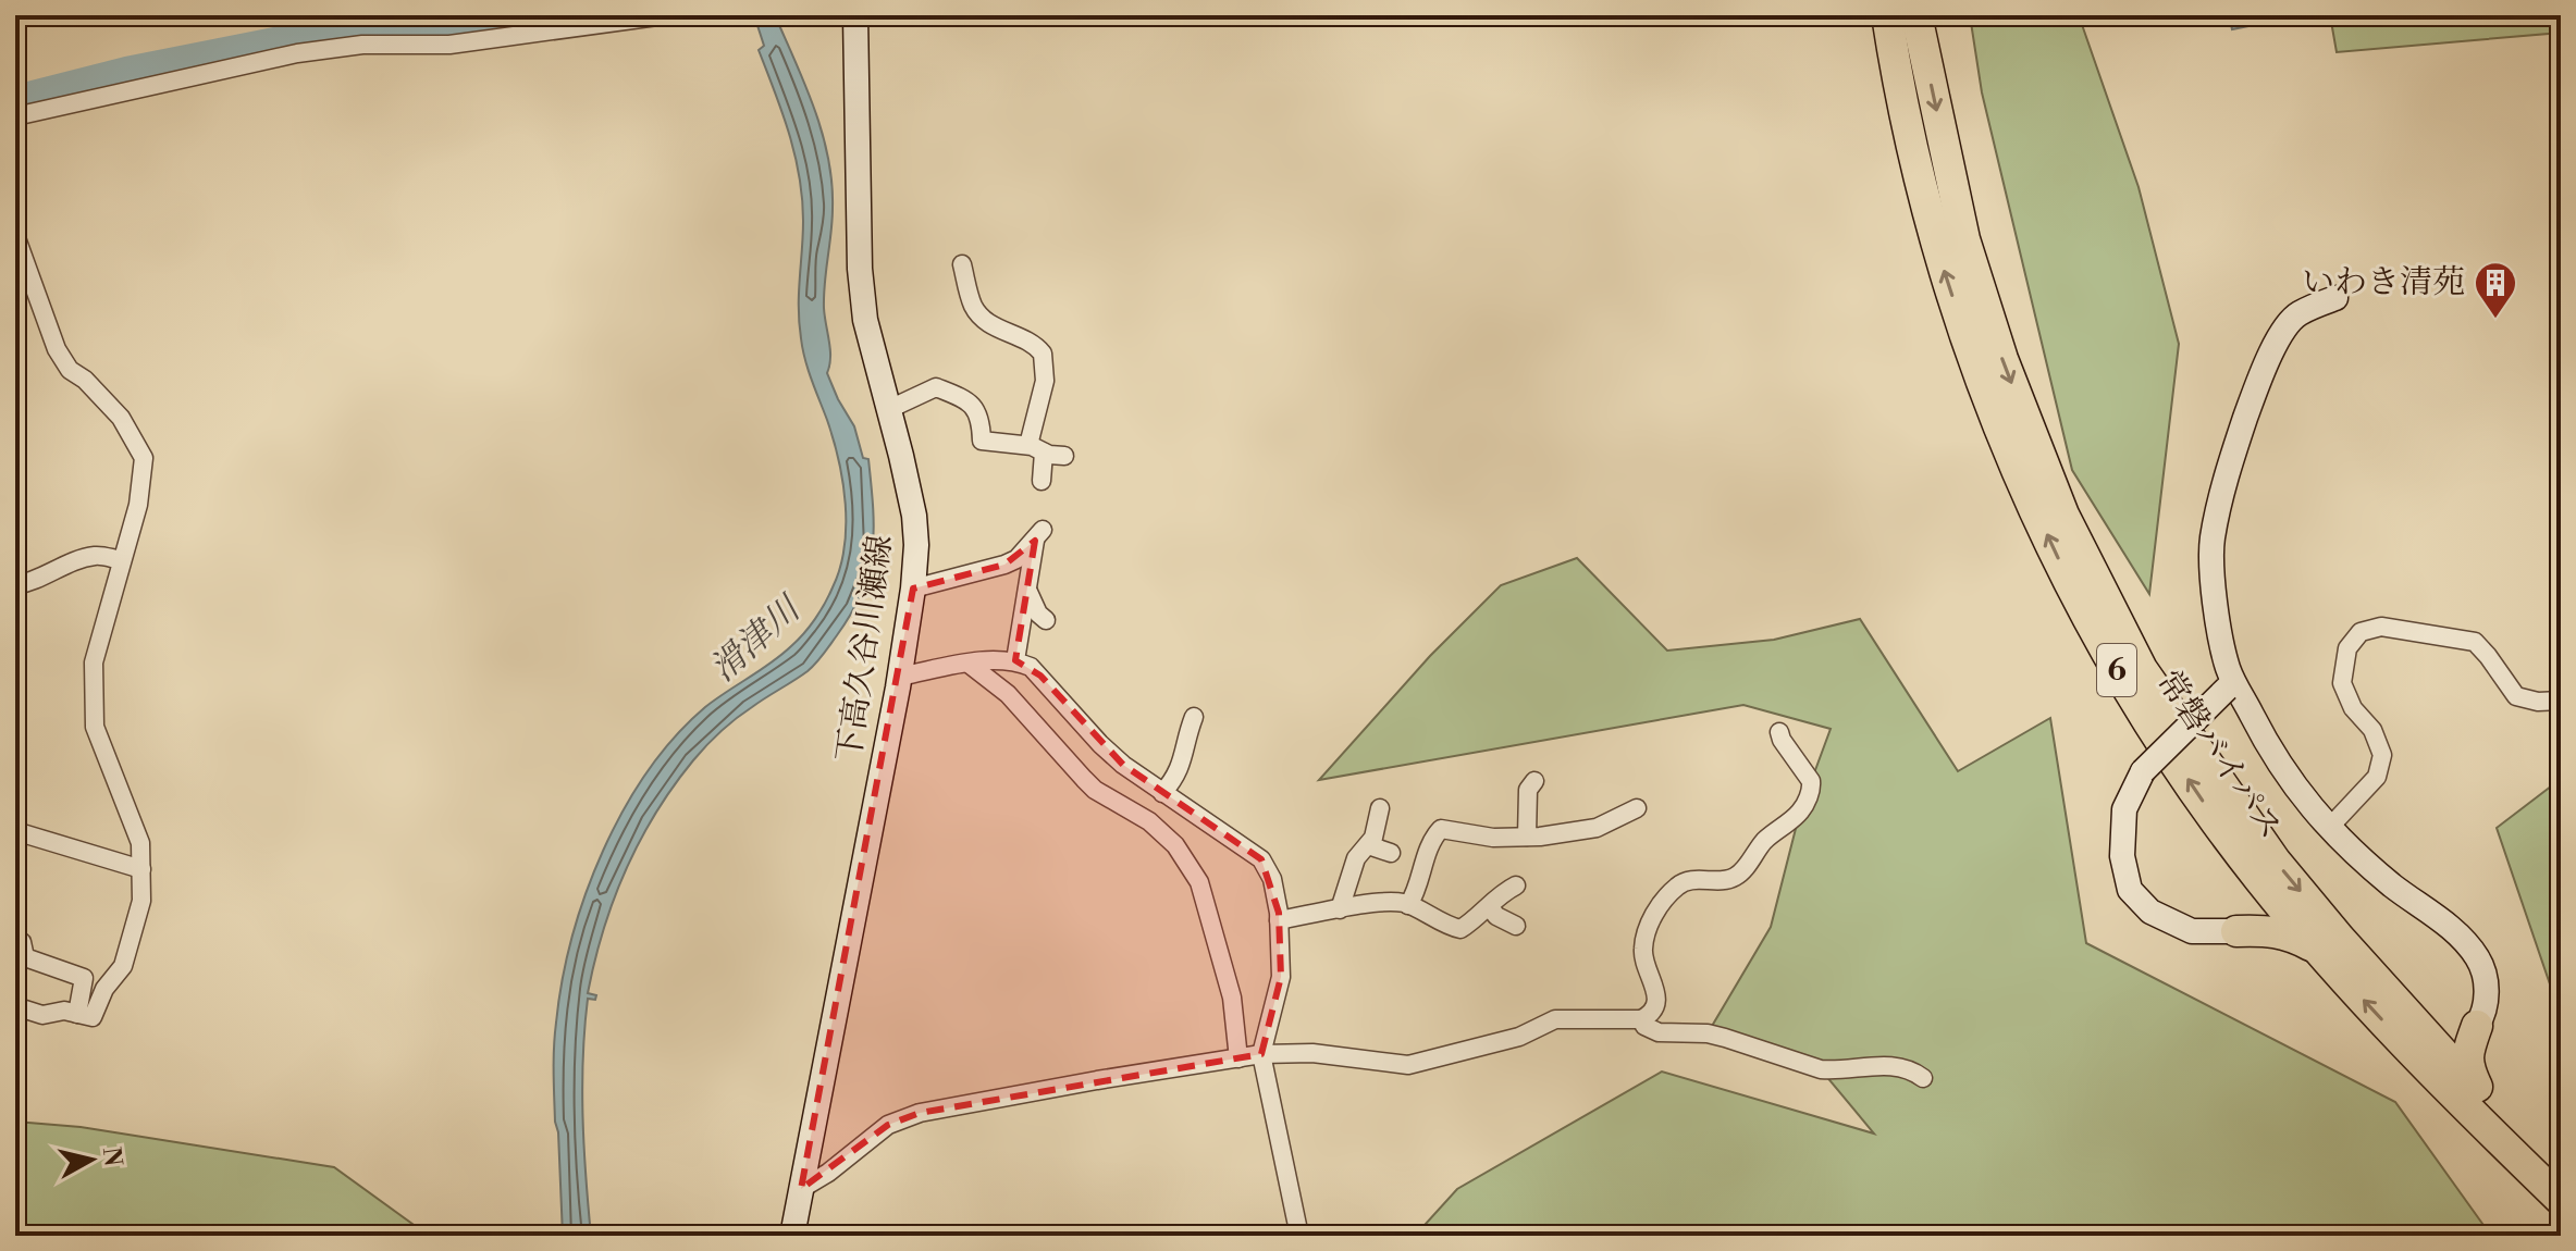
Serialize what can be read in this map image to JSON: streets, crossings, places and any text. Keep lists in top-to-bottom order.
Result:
{
  "streets": {
    "highway": ["6", "常磐バイパス"],
    "main road": ["下高久谷川瀬線"]
  },
  "water": ["滑津川"],
  "places": {
    "building": ["いわき清苑"]
  },
  "north": "right"
}
